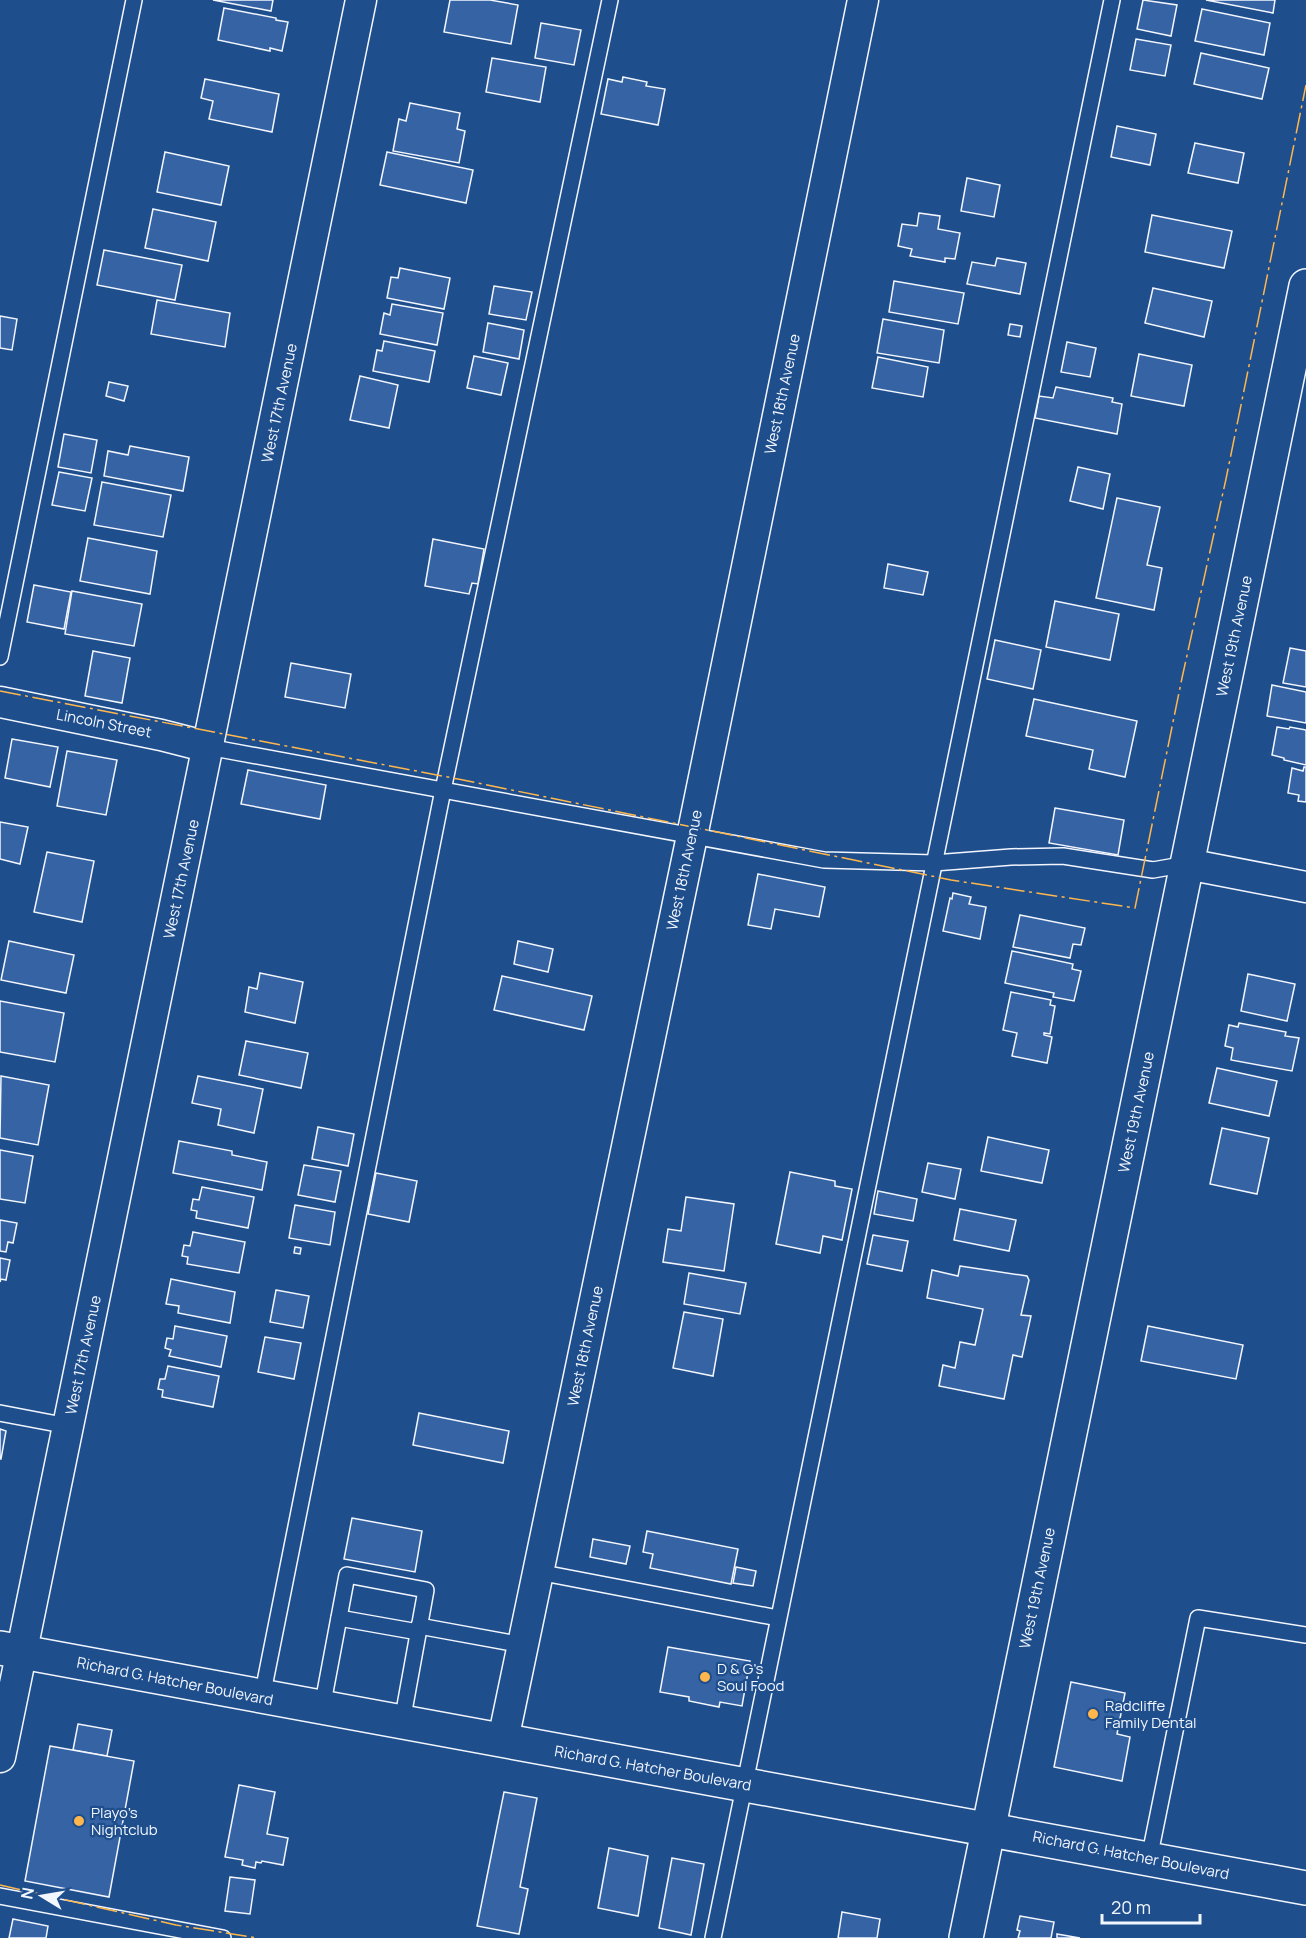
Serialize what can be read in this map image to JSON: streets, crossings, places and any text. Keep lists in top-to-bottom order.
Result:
{
  "streets": {
    "street": [
      "West 18th Avenue",
      "West 17th Avenue",
      "West 19th Avenue",
      "Lincoln Street",
      "Richard G. Hatcher Boulevard"
    ]
  },
  "crossings": [
    ["West 18th Avenue", "Richard G. Hatcher Boulevard"],
    ["West 17th Avenue", "Lincoln Street"],
    ["West 17th Avenue", "Richard G. Hatcher Boulevard"],
    ["West 19th Avenue", "Richard G. Hatcher Boulevard"]
  ],
  "places": ["D & G's Soul Food", "Radcliffe Family Dental", "Playo’s Nightclub"],
  "scale_bar": "20 m",
  "north": "left"
}
